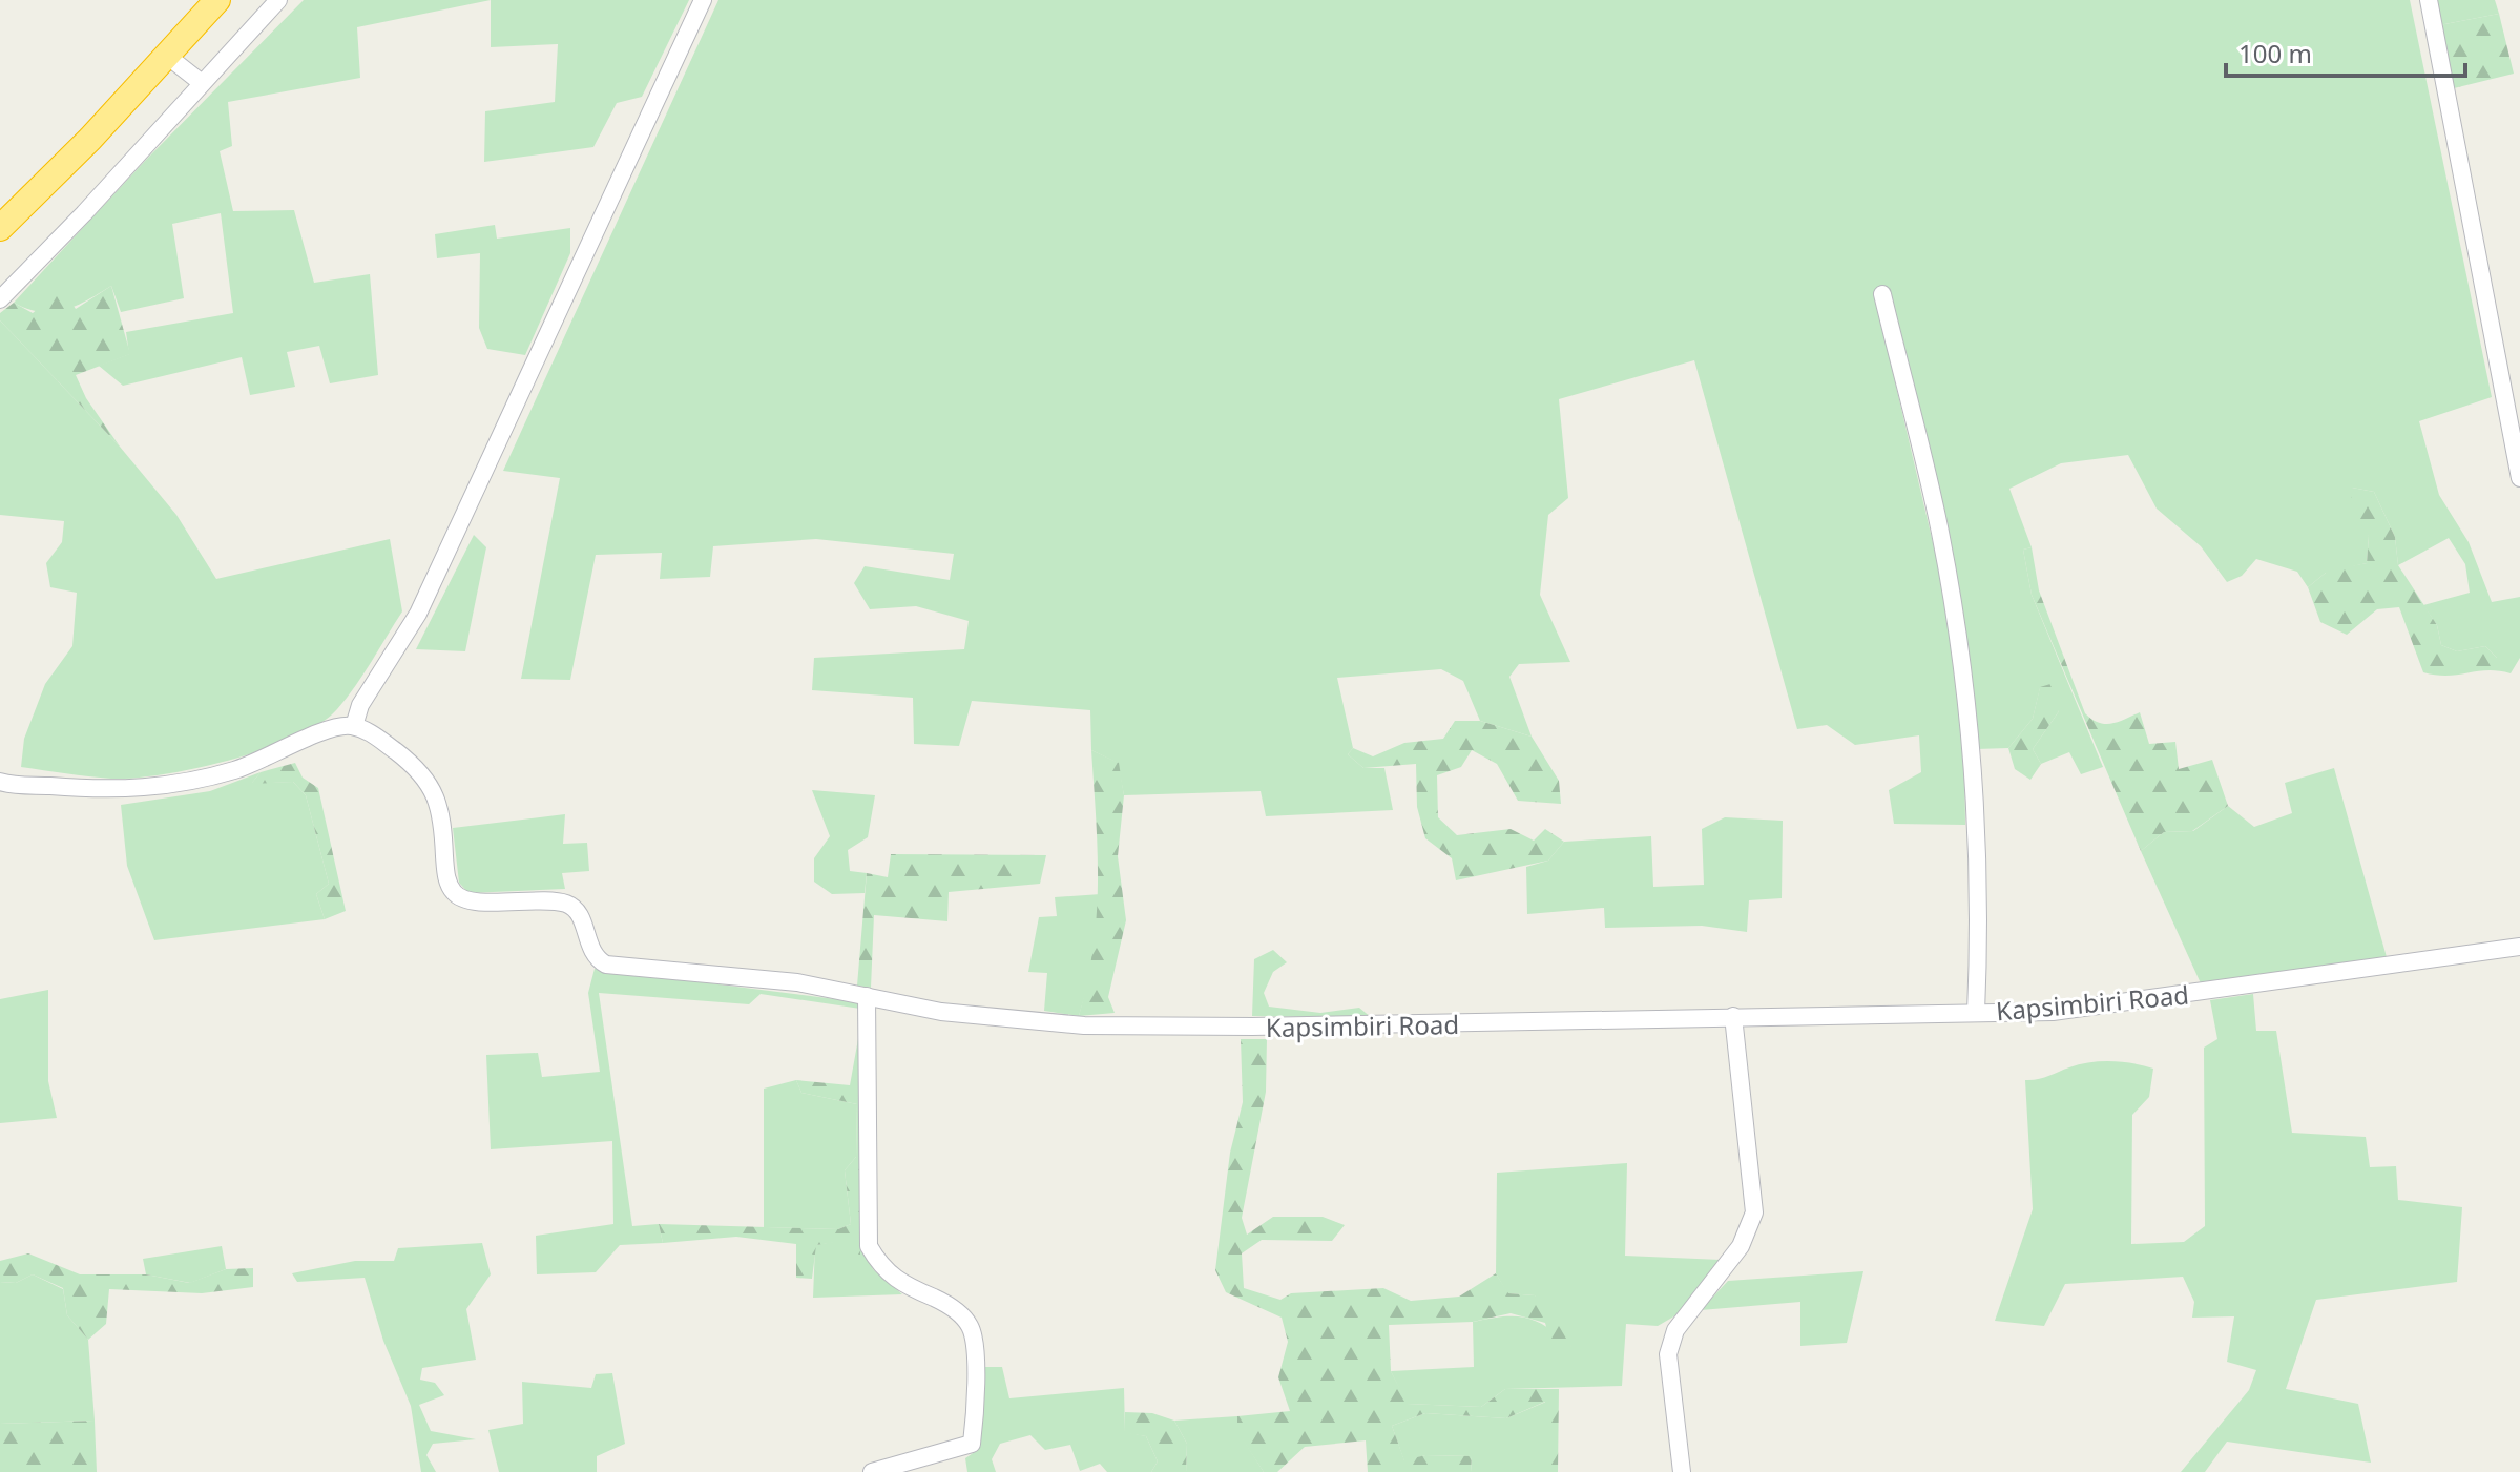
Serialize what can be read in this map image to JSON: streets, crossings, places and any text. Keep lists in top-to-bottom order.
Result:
{
  "streets": {
    "street": ["Kapsimbiri Road"]
  },
  "scale_bar": "100 m"
}
